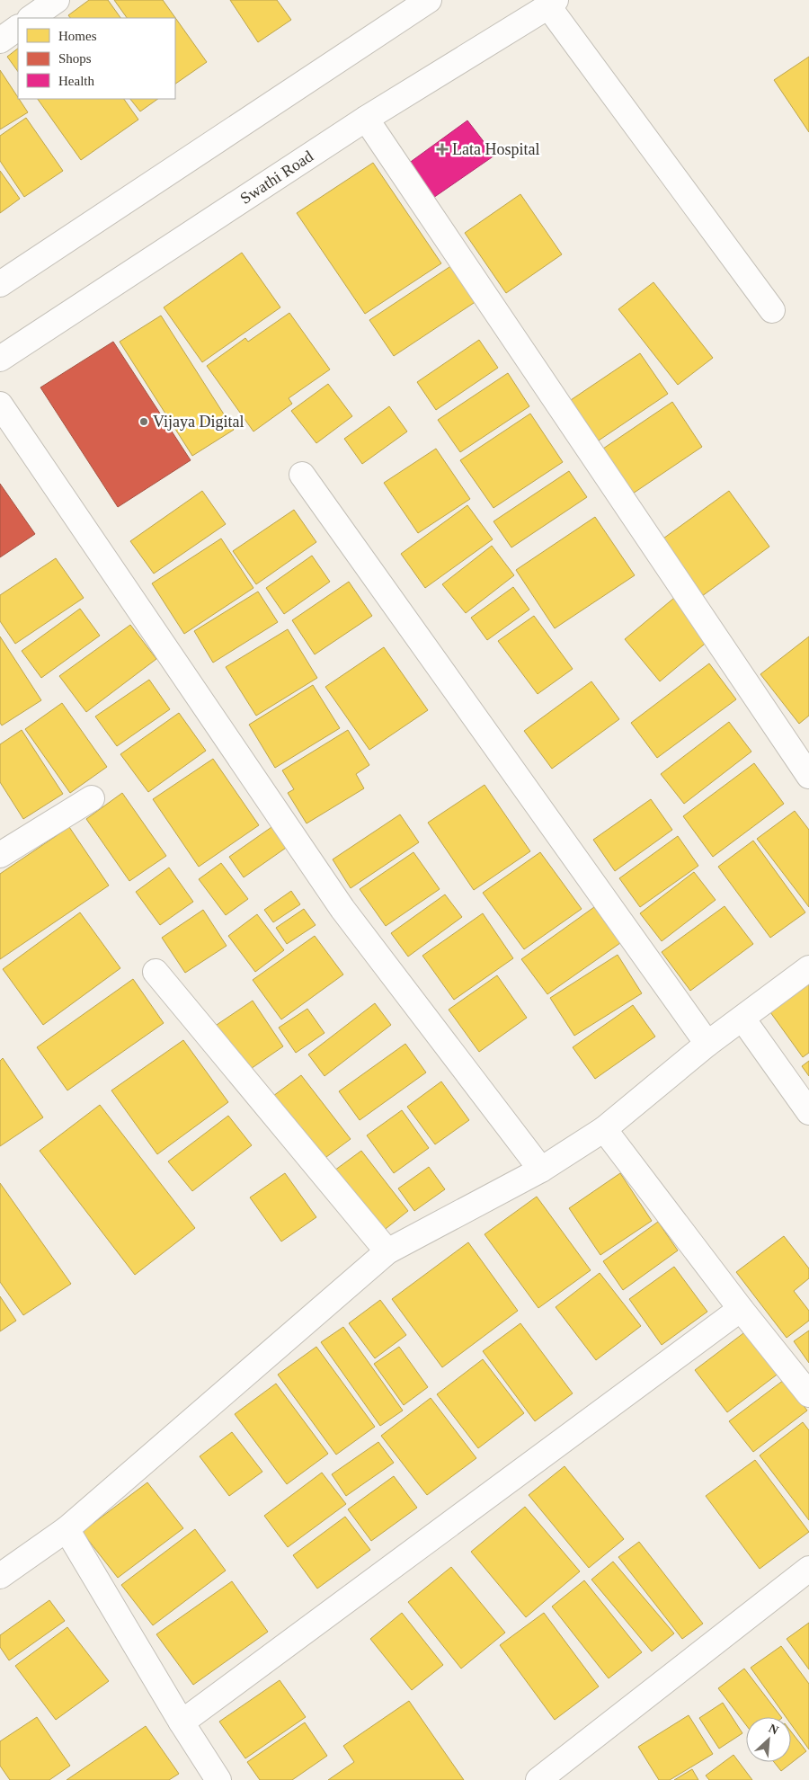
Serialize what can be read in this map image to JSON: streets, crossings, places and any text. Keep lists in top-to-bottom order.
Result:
{
  "streets": {
    "street": ["Swathi Road"]
  },
  "places": {
    "health": ["Lata Hospital"],
    "other": ["Vijaya Digital"]
  },
  "legend": ["Homes", "Shops", "Health"],
  "north": "top right"
}
